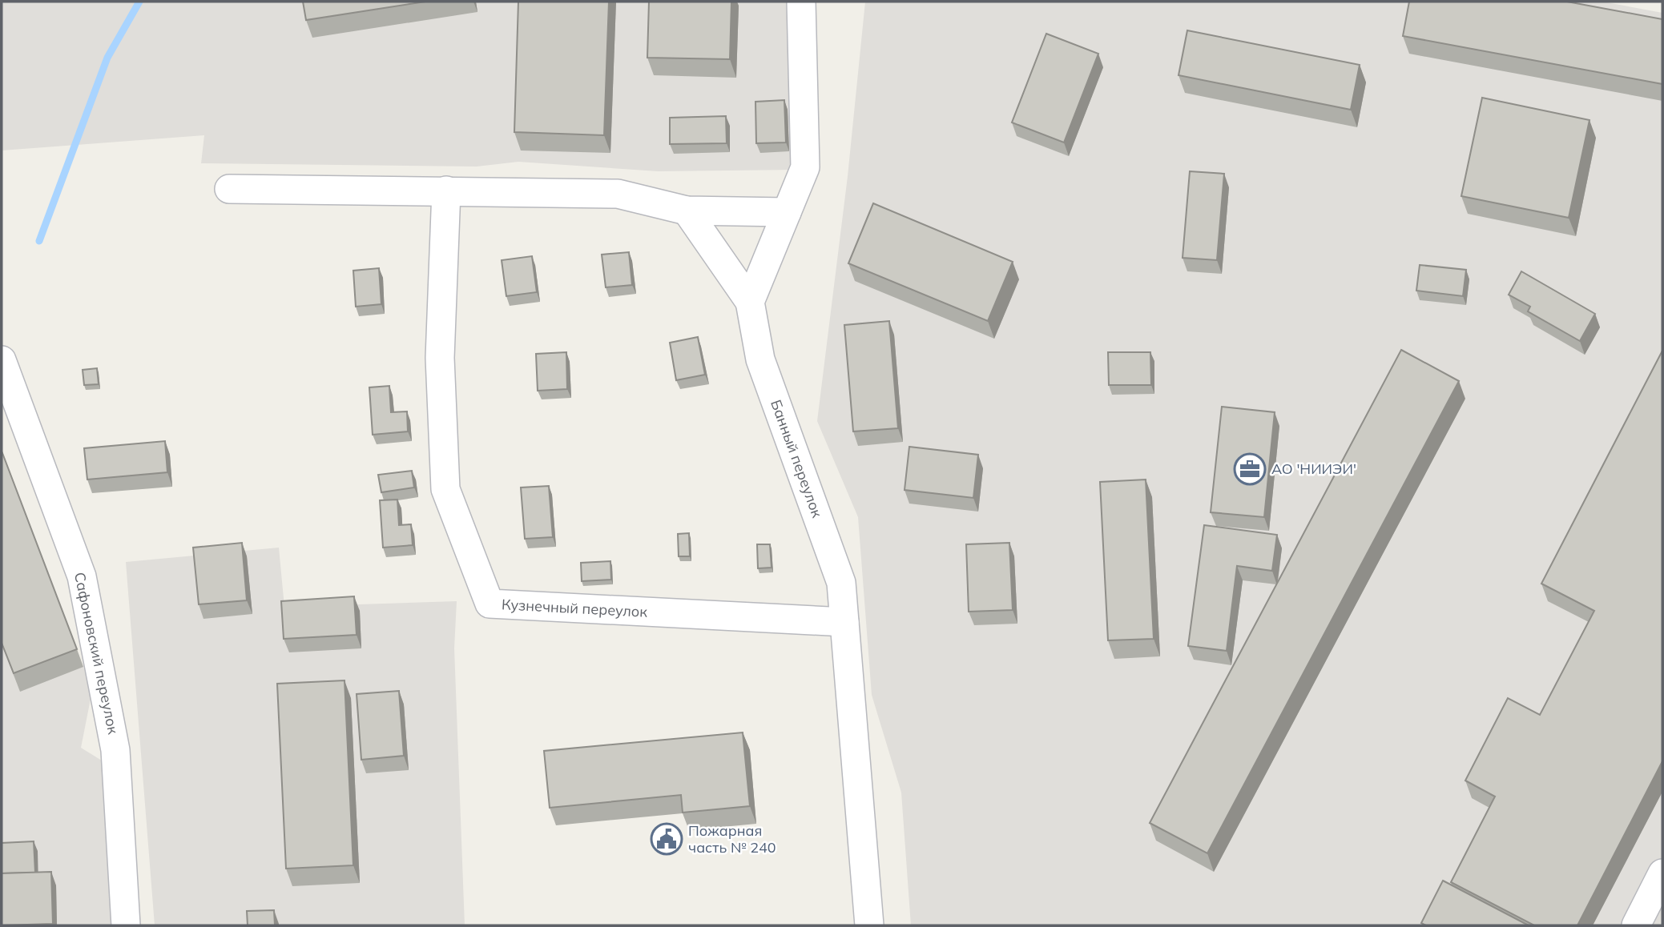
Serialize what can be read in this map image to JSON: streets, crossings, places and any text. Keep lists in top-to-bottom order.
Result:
{
  "streets": {
    "street": ["Банный переулок", "Кузнечный переулок", "Сафоновский переулок"]
  },
  "crossings": [
    ["Банный переулок", "Кузнечный переулок"]
  ],
  "places": {
    "office": ["АО 'НИИЭИ'"],
    "public building": ["Пожарная часть № 240"]
  }
}
